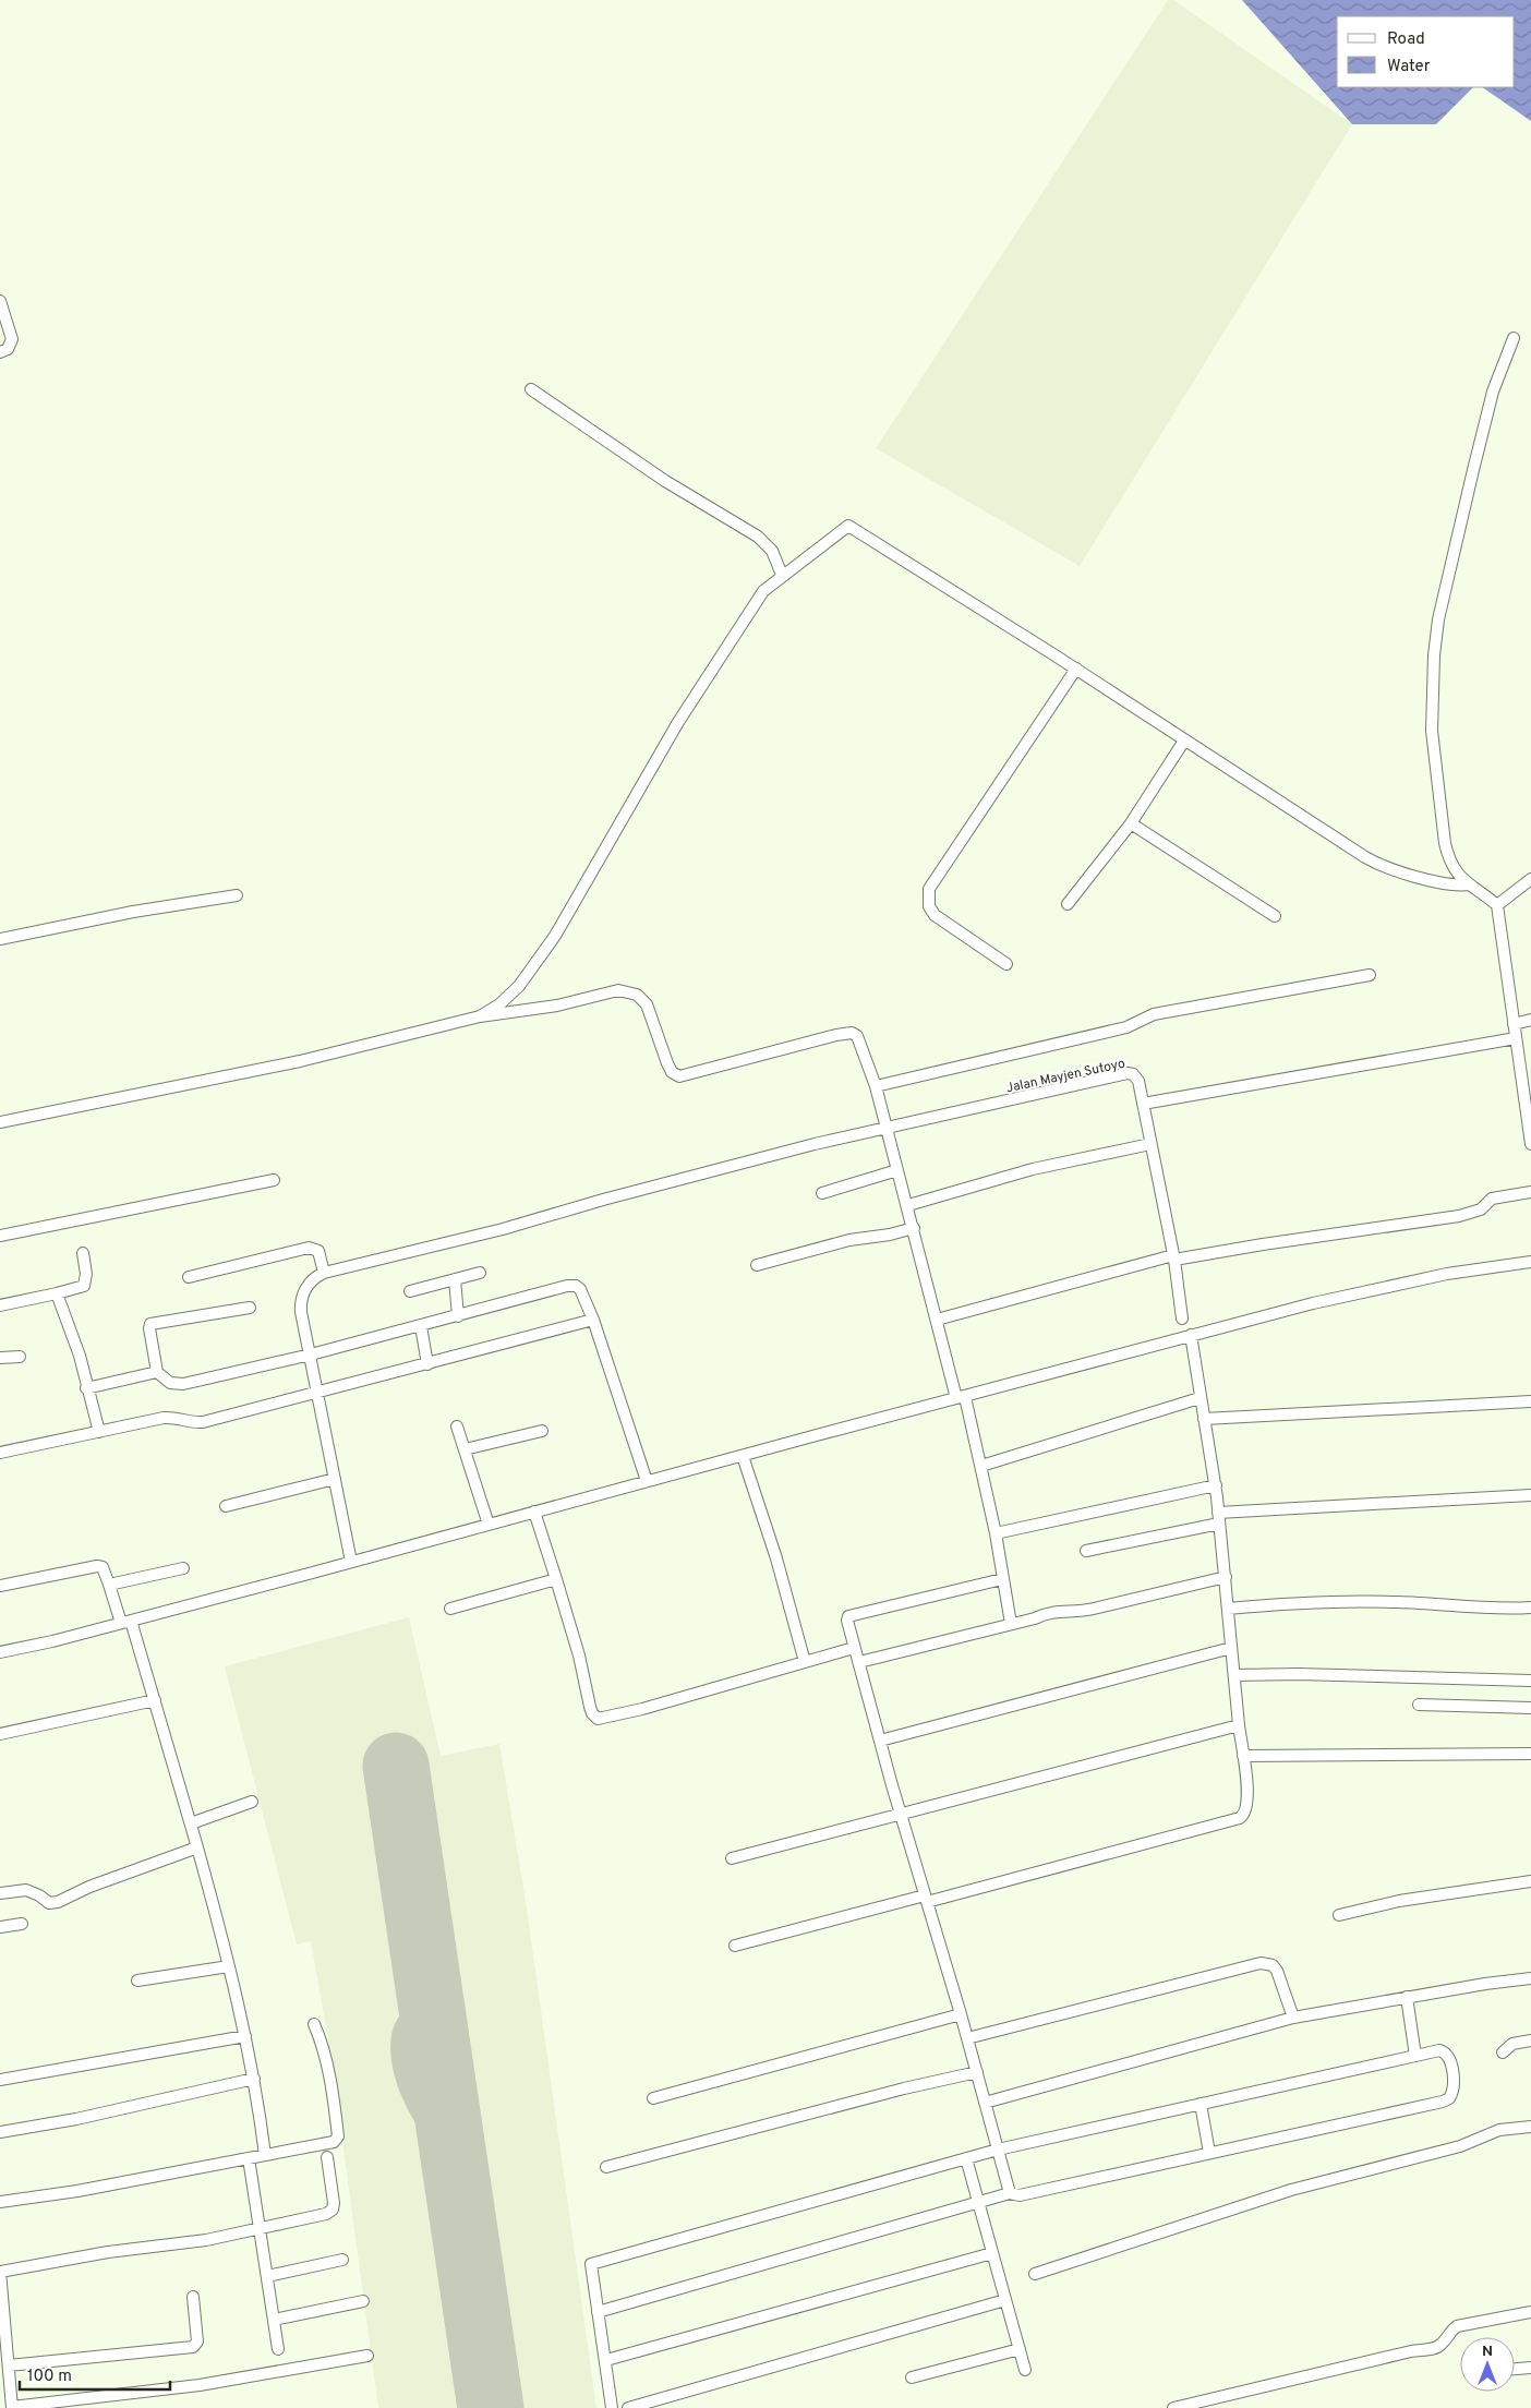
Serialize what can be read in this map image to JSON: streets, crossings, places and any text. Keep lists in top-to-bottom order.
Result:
{
  "streets": {
    "street": ["Jalan Mayjen Sutoyo"]
  },
  "legend": ["Road", "Water"],
  "scale_bar": "100 m",
  "north": "top"
}
